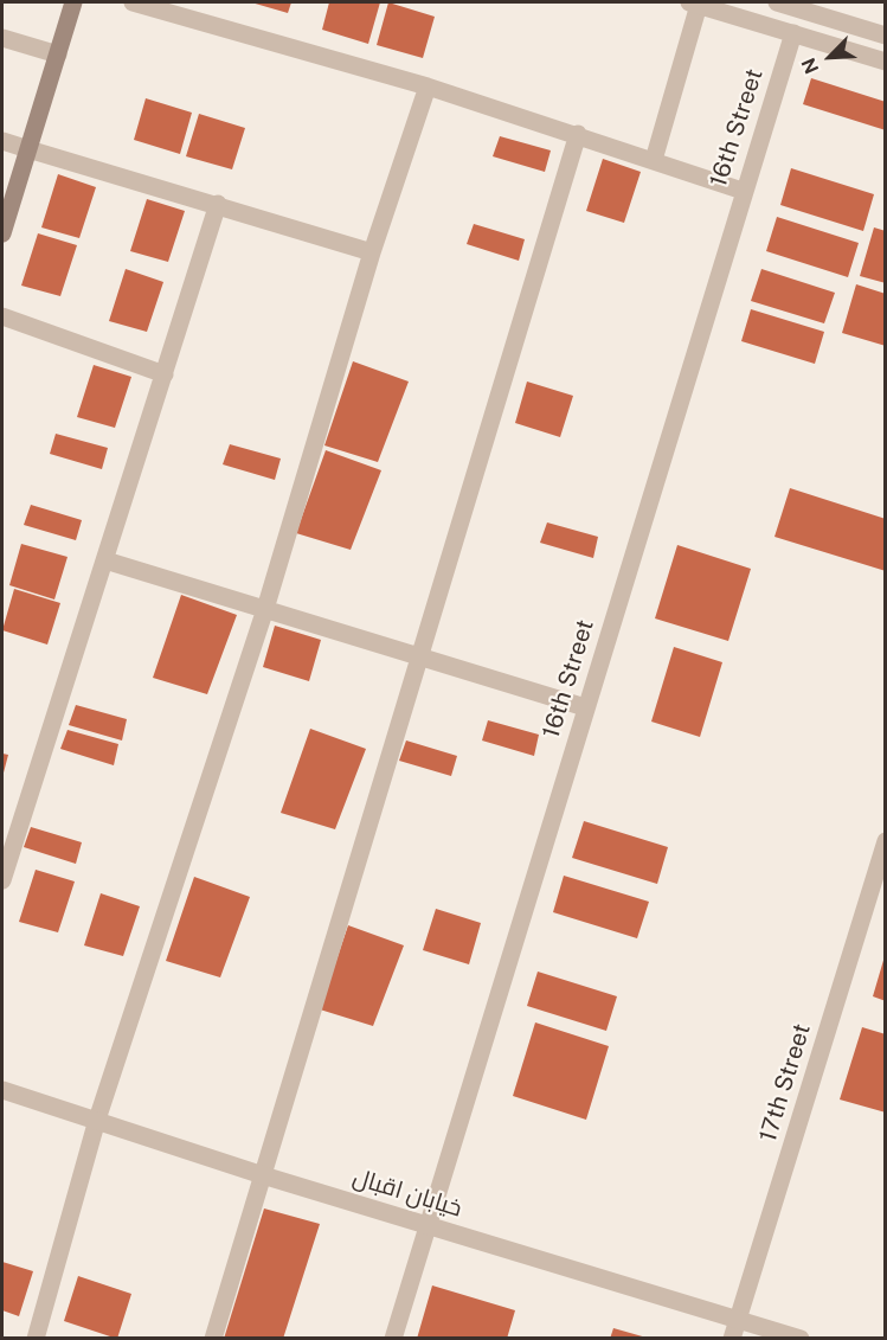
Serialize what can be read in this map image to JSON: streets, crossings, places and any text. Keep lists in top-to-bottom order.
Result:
{
  "streets": {
    "street": ["16th Street", "17th Street", "خیابان اقبال"]
  },
  "crossings": [
    ["16th Street", "خیابان اقبال"],
    ["17th Street", "خیابان اقبال"]
  ],
  "north": "bottom left"
}
